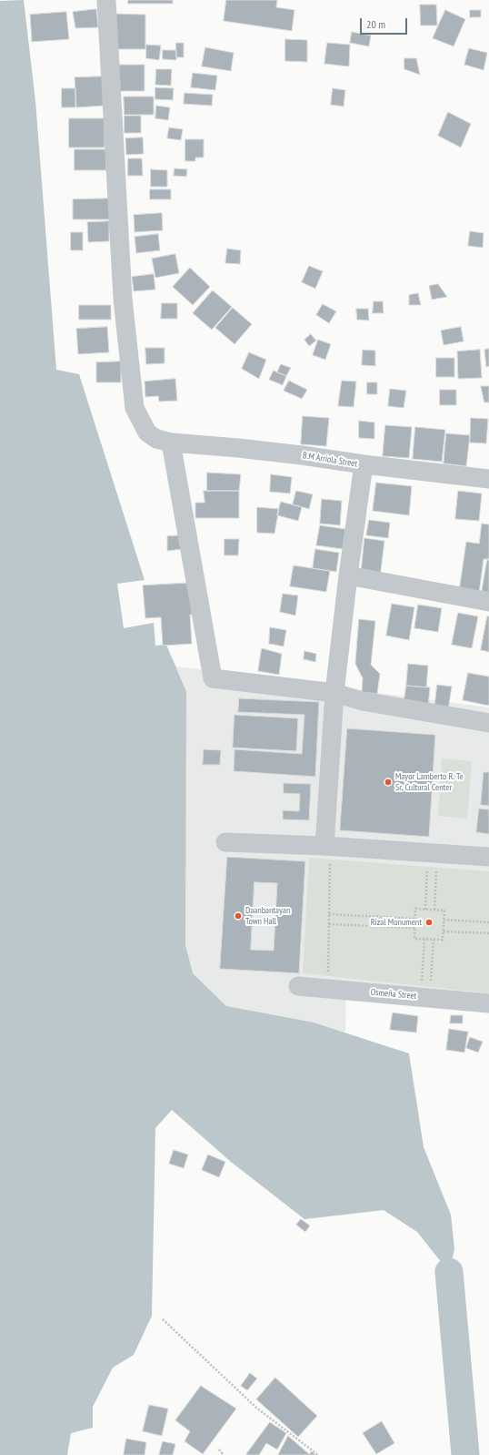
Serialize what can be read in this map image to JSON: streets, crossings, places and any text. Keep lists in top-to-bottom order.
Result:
{
  "streets": {
    "street": ["B.M Arriola Street", "Osmeña Street"]
  },
  "places": ["Mayor Lamberto R. Te Sr. Cultural Center", "Daanbantayan Town Hall", "Rizal Monument"],
  "scale_bar": "20 m"
}
